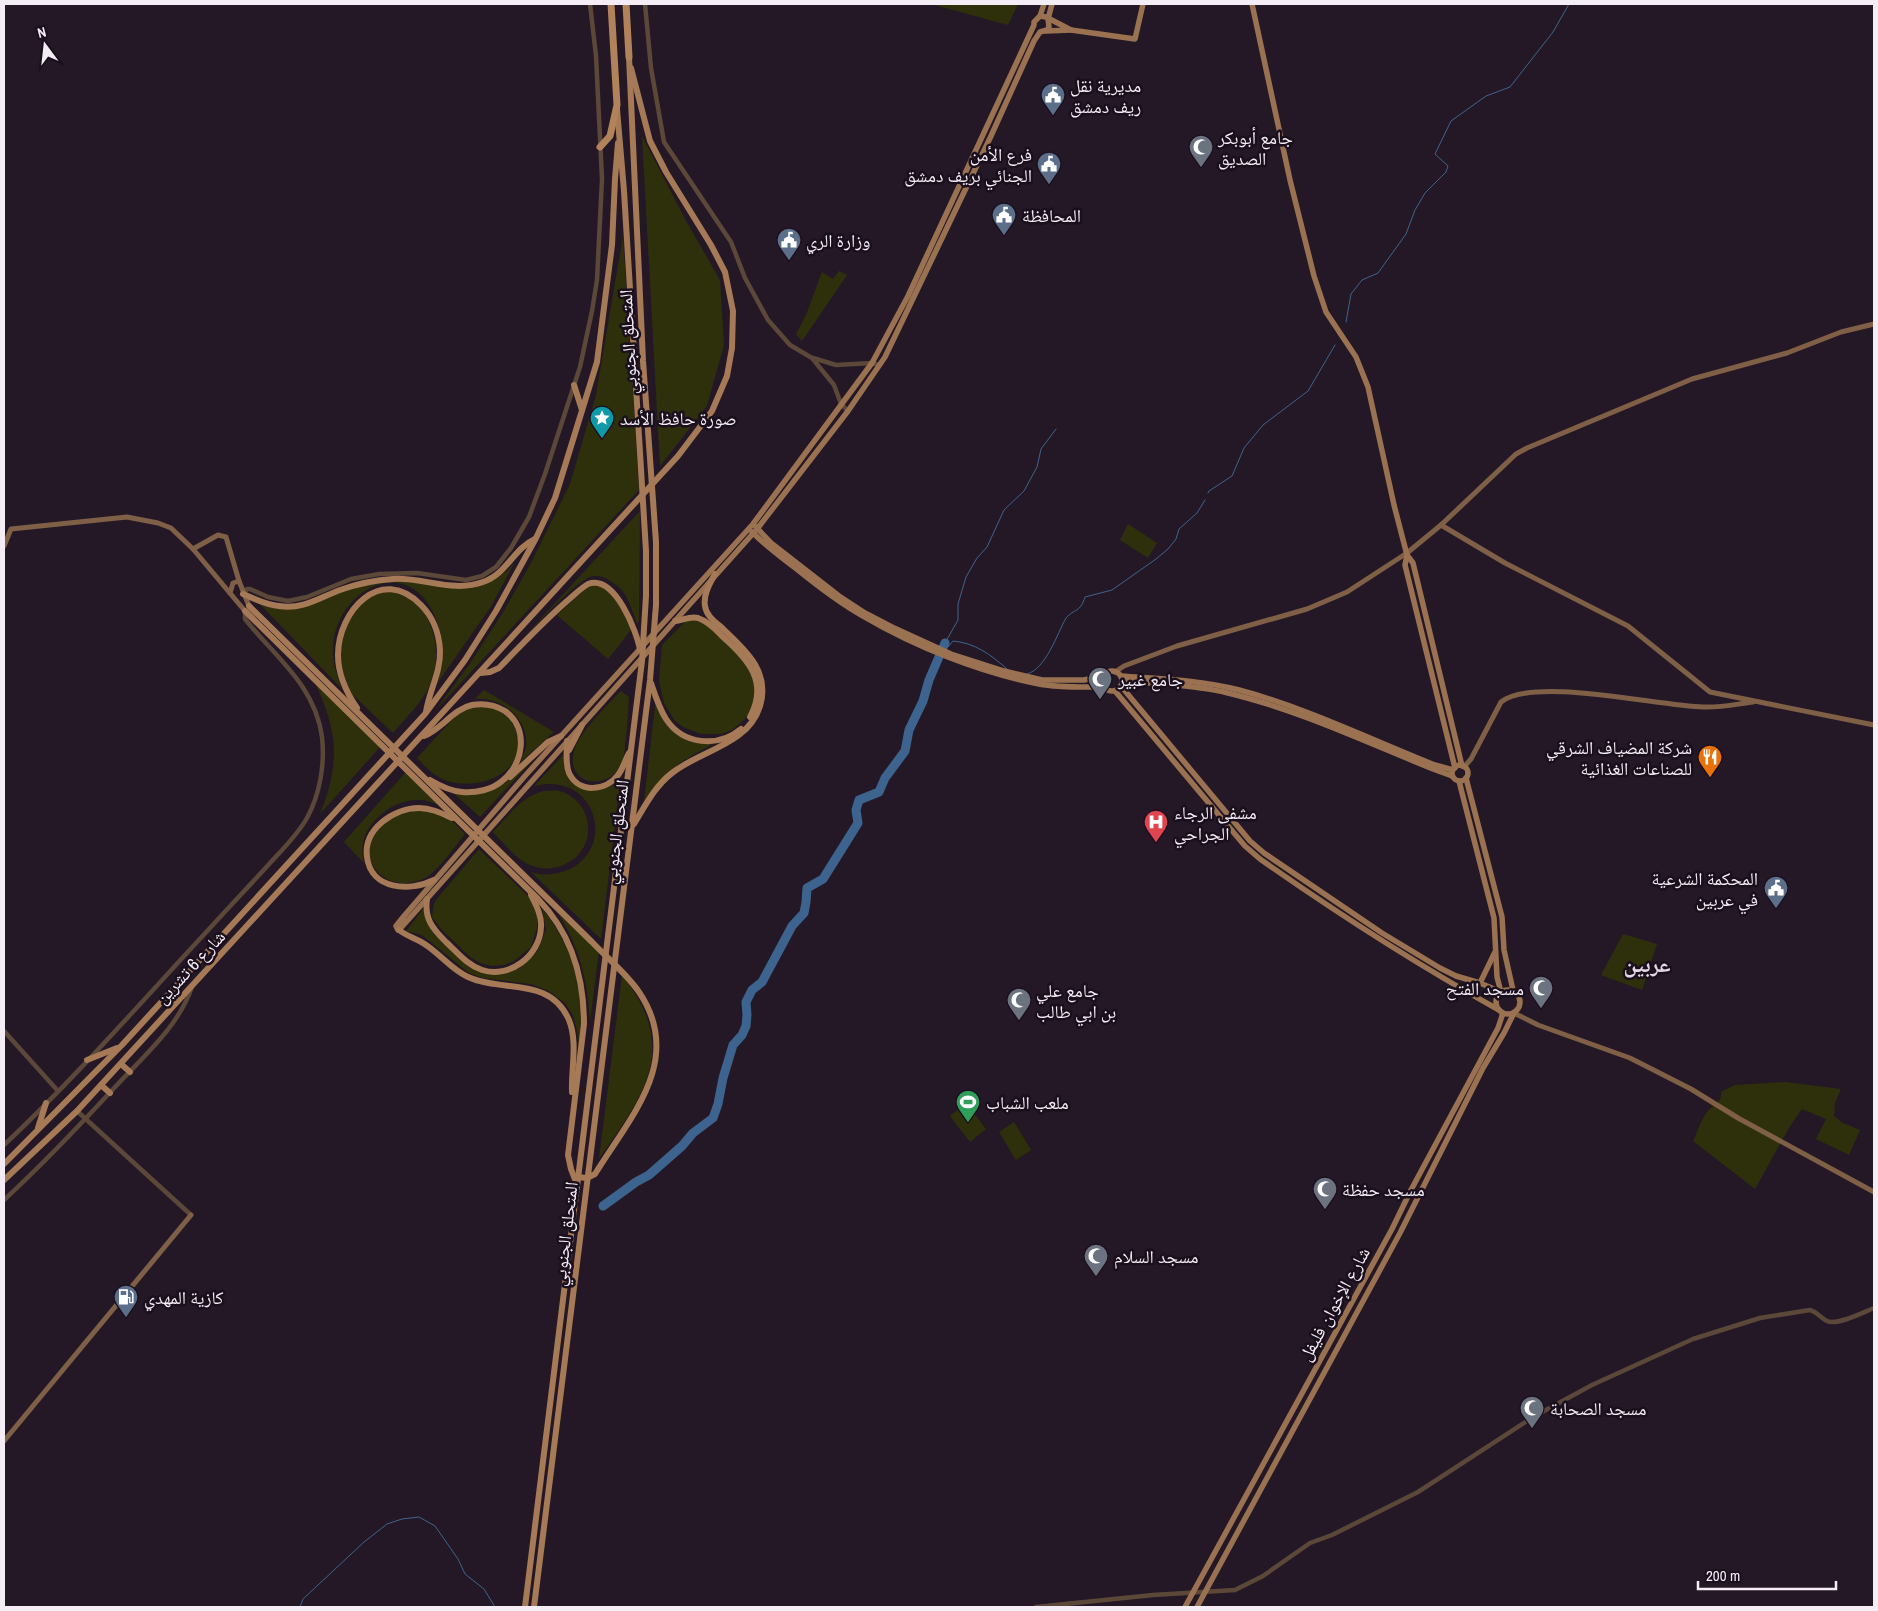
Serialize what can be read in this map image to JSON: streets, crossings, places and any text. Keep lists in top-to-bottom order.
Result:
{
  "streets": {
    "highway": ["المتحلق الجنوبي", "شارع 6 تشرين"],
    "main road": ["شارع الإخوان فليفل"]
  },
  "crossings": [
    ["المتحلق الجنوبي", "شارع 6 تشرين"]
  ],
  "districts": ["عربين"],
  "places": {
    "public building": [
      "مديرية نقل ريف دمشق",
      "فرع الأمن الجنائي بريف دمشق",
      "المحافظة",
      "وزارة الري",
      "المحكمة الشرعية في عربين"
    ],
    "mosque": [
      "جامع أبوبكر الصديق",
      "جامع غبير",
      "مسجد الفتح",
      "جامع علي بن ابي طالب",
      "مسجد حفظة",
      "مسجد السلام",
      "مسجد الصحابة"
    ],
    "place": ["صورة حافظ الأسد"],
    "restaurant": ["شركة المضياف الشرقي للصناعات الغذائية"],
    "hospital": ["مشفى الرجاء الجراحي"],
    "sports": ["ملعب الشباب"],
    "fuel station": ["كازية المهدي"]
  },
  "scale_bar": "200 m",
  "north": "top"
}
